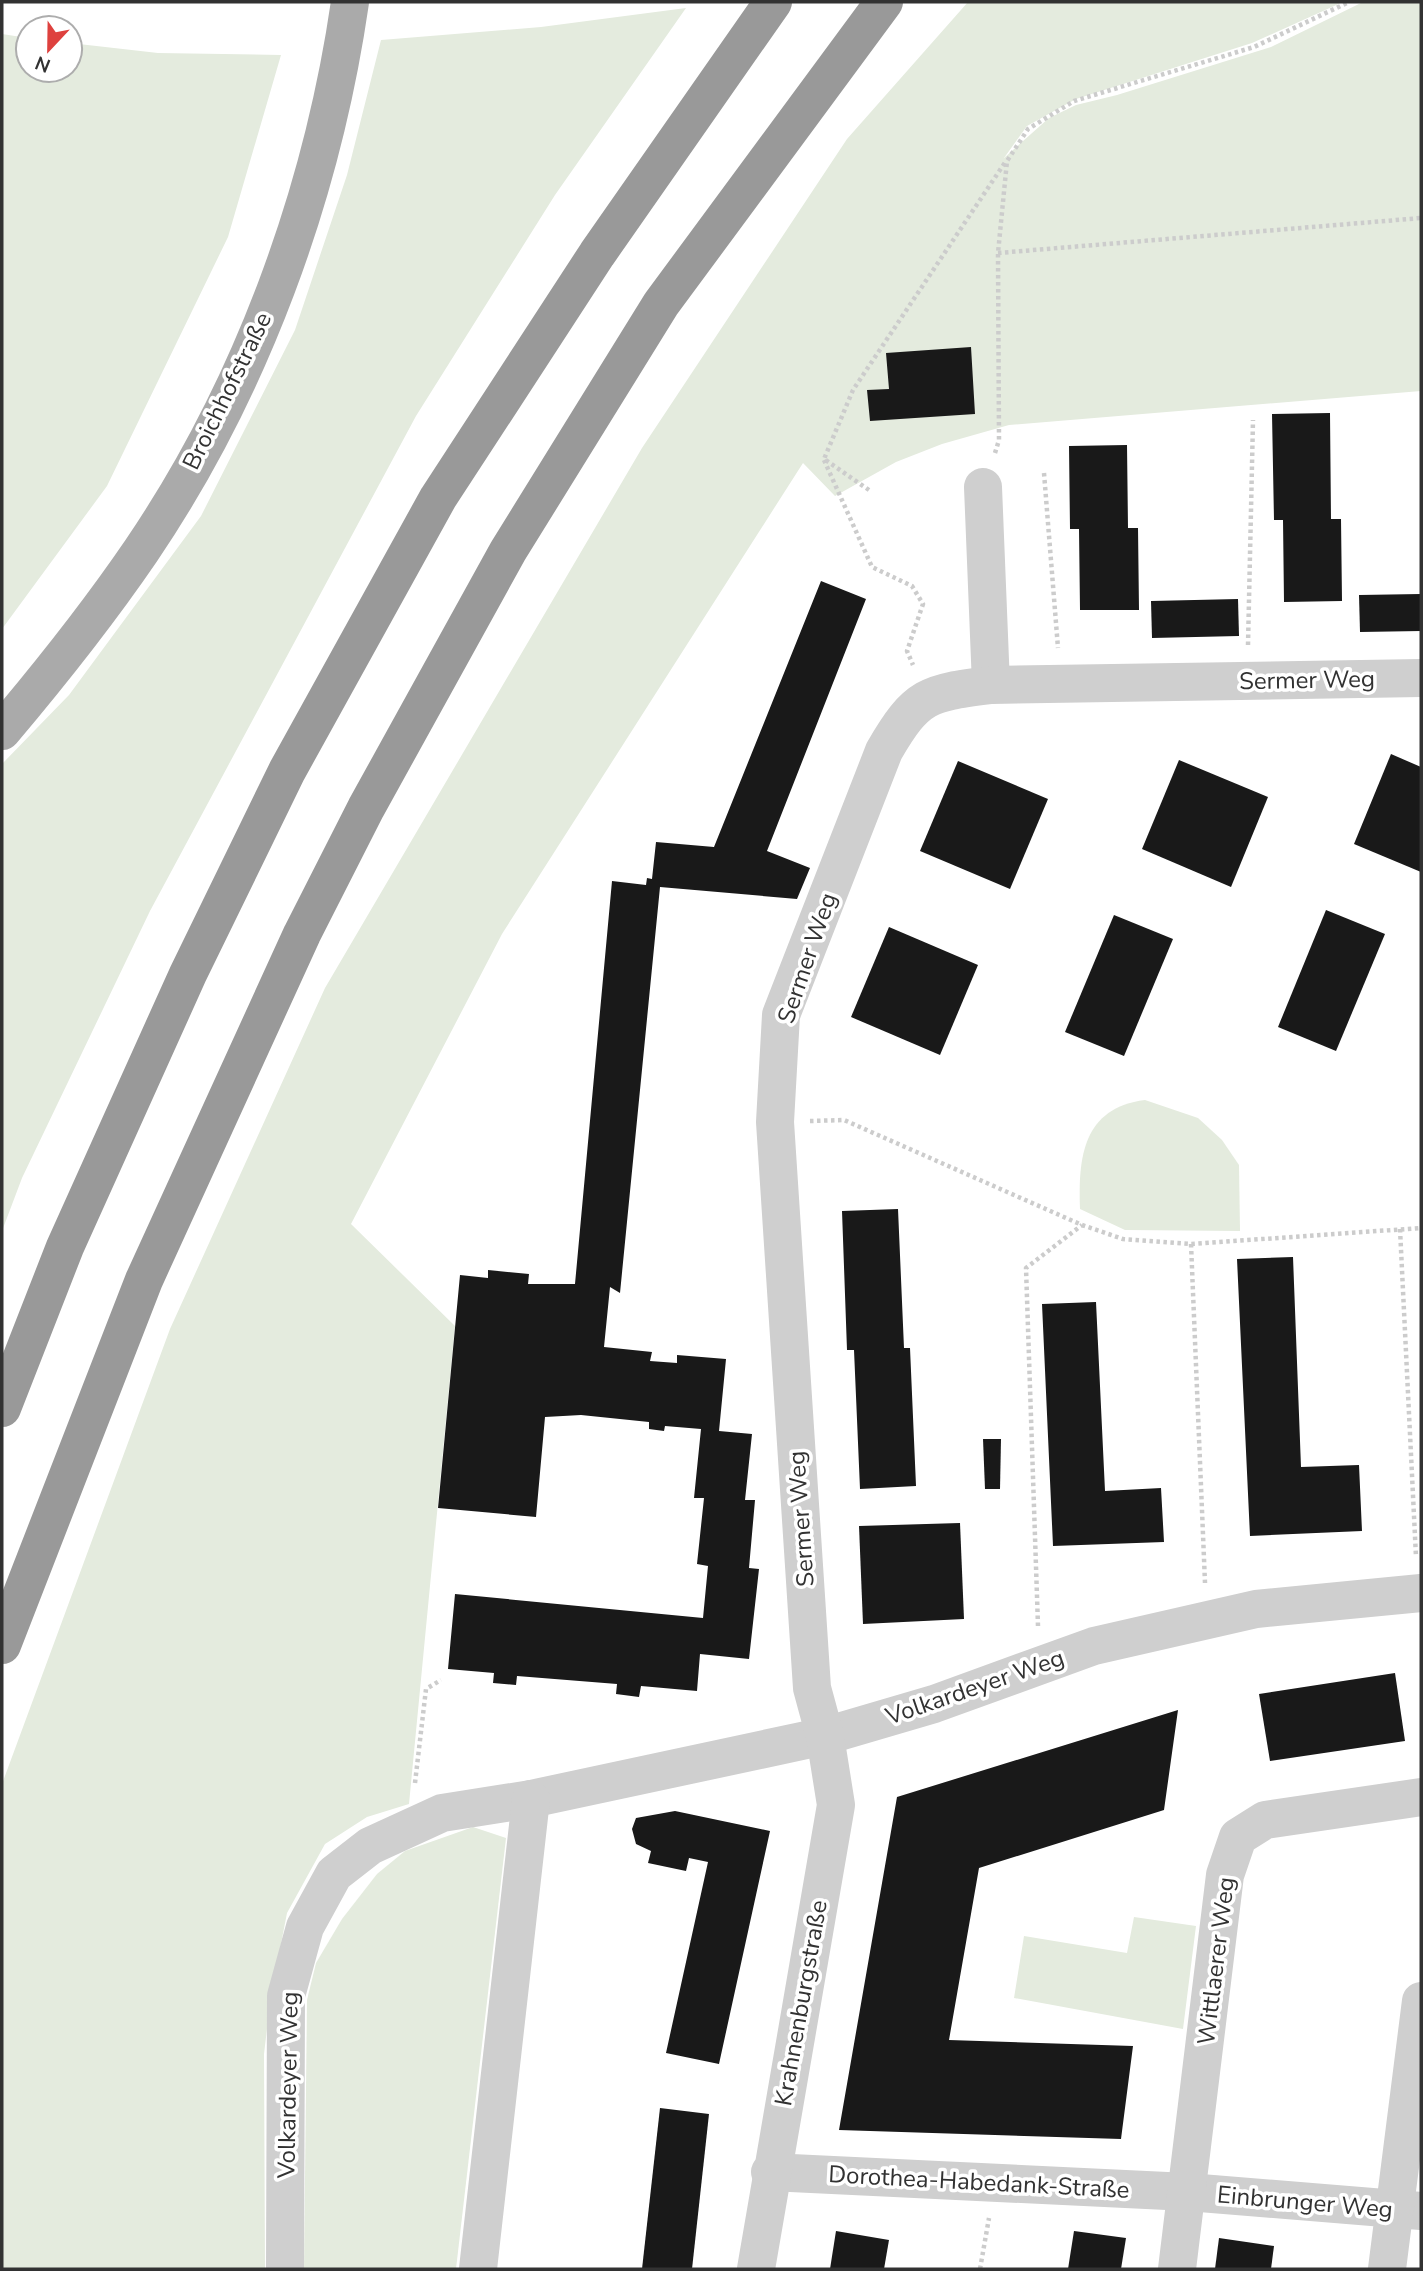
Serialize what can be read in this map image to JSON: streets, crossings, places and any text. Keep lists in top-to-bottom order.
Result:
{
  "streets": {
    "main road": ["Broichhofstraße"],
    "street": [
      "Sermer Weg",
      "Volkardeyer Weg",
      "Wittlaerer Weg",
      "Krahnenburgstraße",
      "Dorothea-Habedank-Straße",
      "Einbrunger Weg"
    ]
  },
  "crossings": [
    ["Sermer Weg", "Volkardeyer Weg"],
    ["Sermer Weg", "Krahnenburgstraße"],
    ["Volkardeyer Weg", "Krahnenburgstraße"],
    ["Wittlaerer Weg", "Dorothea-Habedank-Straße"],
    ["Wittlaerer Weg", "Einbrunger Weg"],
    ["Krahnenburgstraße", "Dorothea-Habedank-Straße"],
    ["Dorothea-Habedank-Straße", "Einbrunger Weg"]
  ],
  "north": "bottom"
}
